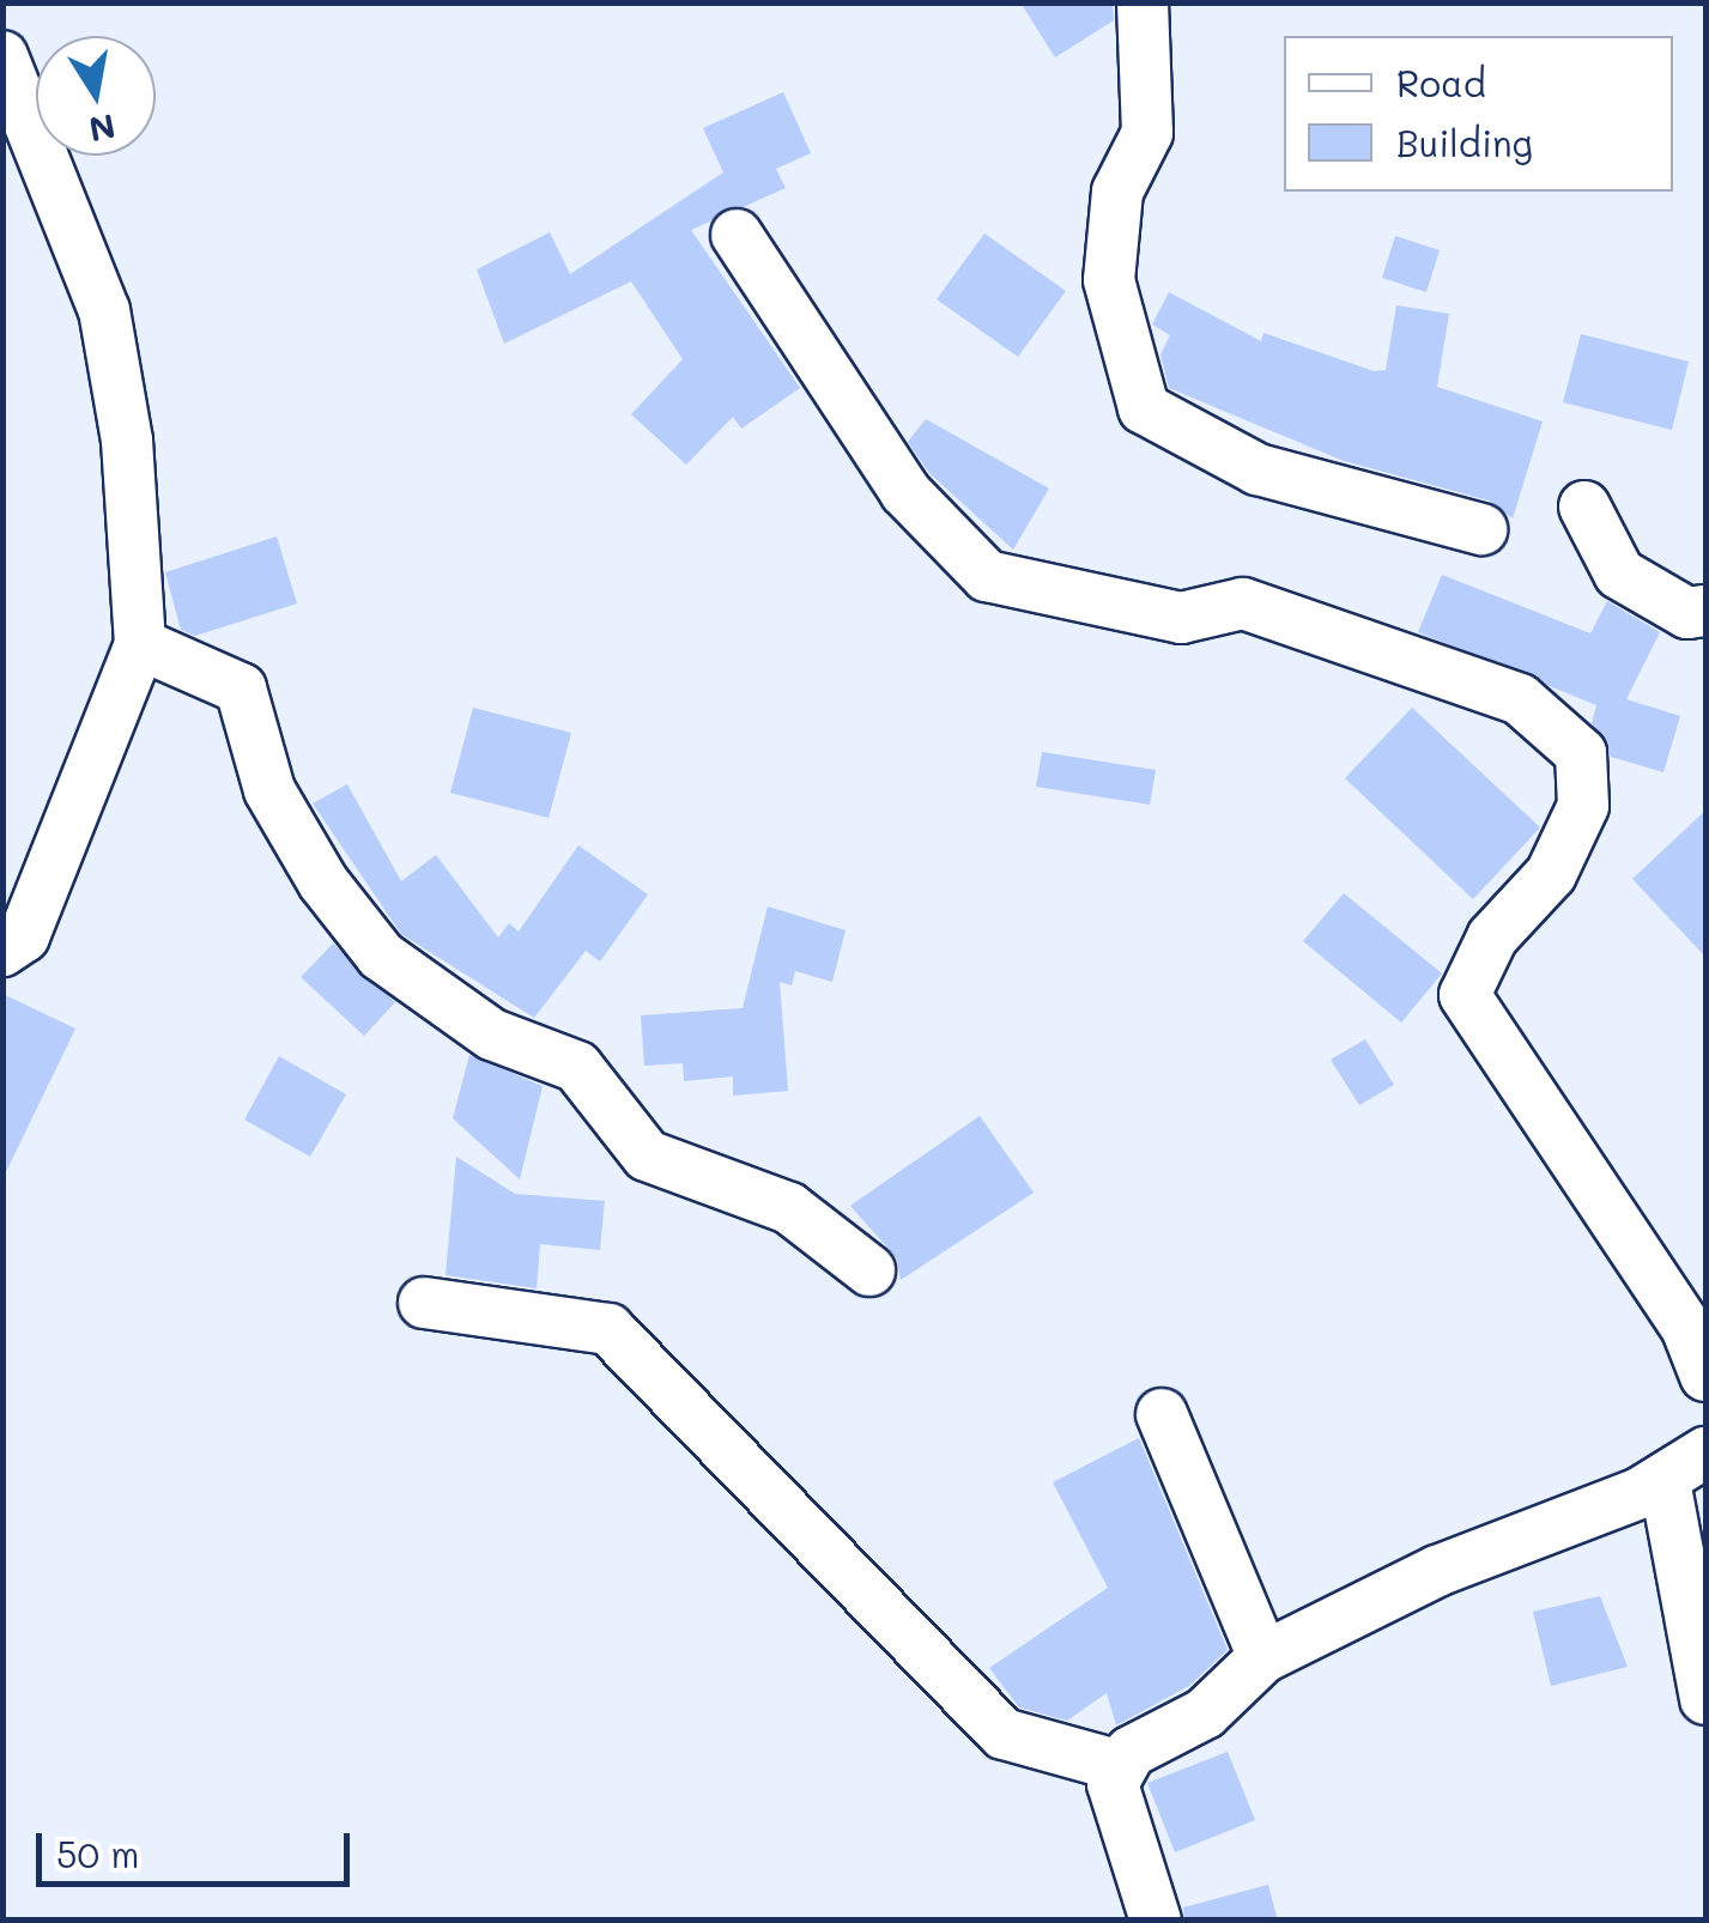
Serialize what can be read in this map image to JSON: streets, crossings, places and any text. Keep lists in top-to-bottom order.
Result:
{
  "legend": ["Road", "Building"],
  "scale_bar": "50 m",
  "north": "bottom"
}
